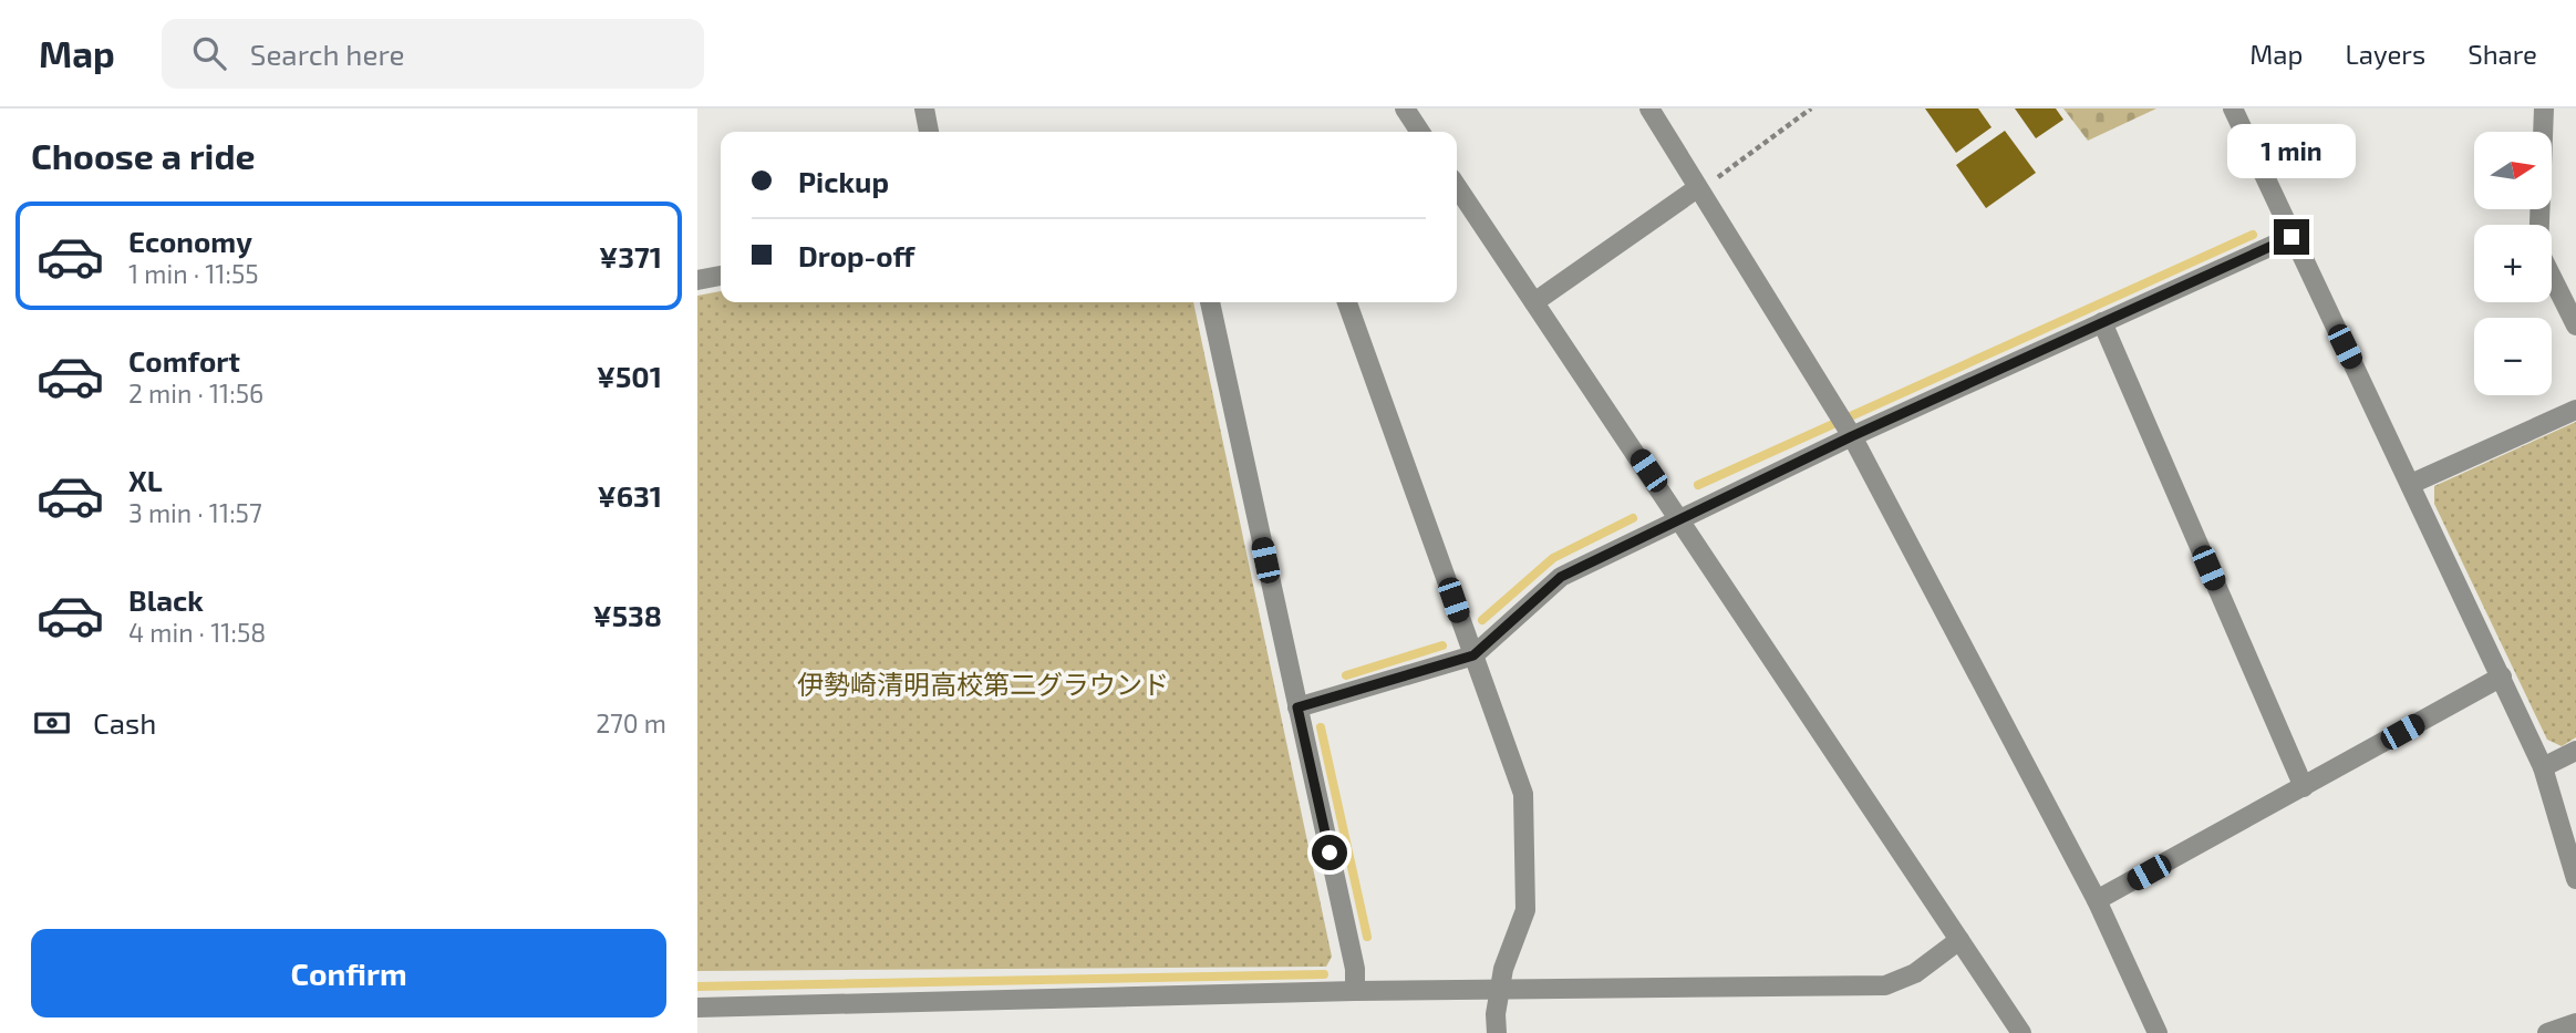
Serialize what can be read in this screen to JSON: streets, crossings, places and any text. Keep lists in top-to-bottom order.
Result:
{
  "parks": ["伊勢崎清明高校第二グラウンド"],
  "north": "right",
  "page": {
    "header": "Map",
    "search": "Search here",
    "nav": ["Map", "Layers", "Share"],
    "heading": "Choose a ride",
    "bubble": "1 min",
    "map_buttons": ["+", "−"],
    "banner": ["Pickup", "Drop-off"],
    "list": [
      {
        "name": "Economy",
        "note": "1 min · 11:55",
        "value": "¥371"
      },
      {
        "name": "Comfort",
        "note": "2 min · 11:56",
        "value": "¥501"
      },
      {
        "name": "XL",
        "note": "3 min · 11:57",
        "value": "¥631"
      },
      {
        "name": "Black",
        "note": "4 min · 11:58",
        "value": "¥538"
      }
    ],
    "pay": ["Cash", "270 m"],
    "buttons": "Confirm"
  }
}
